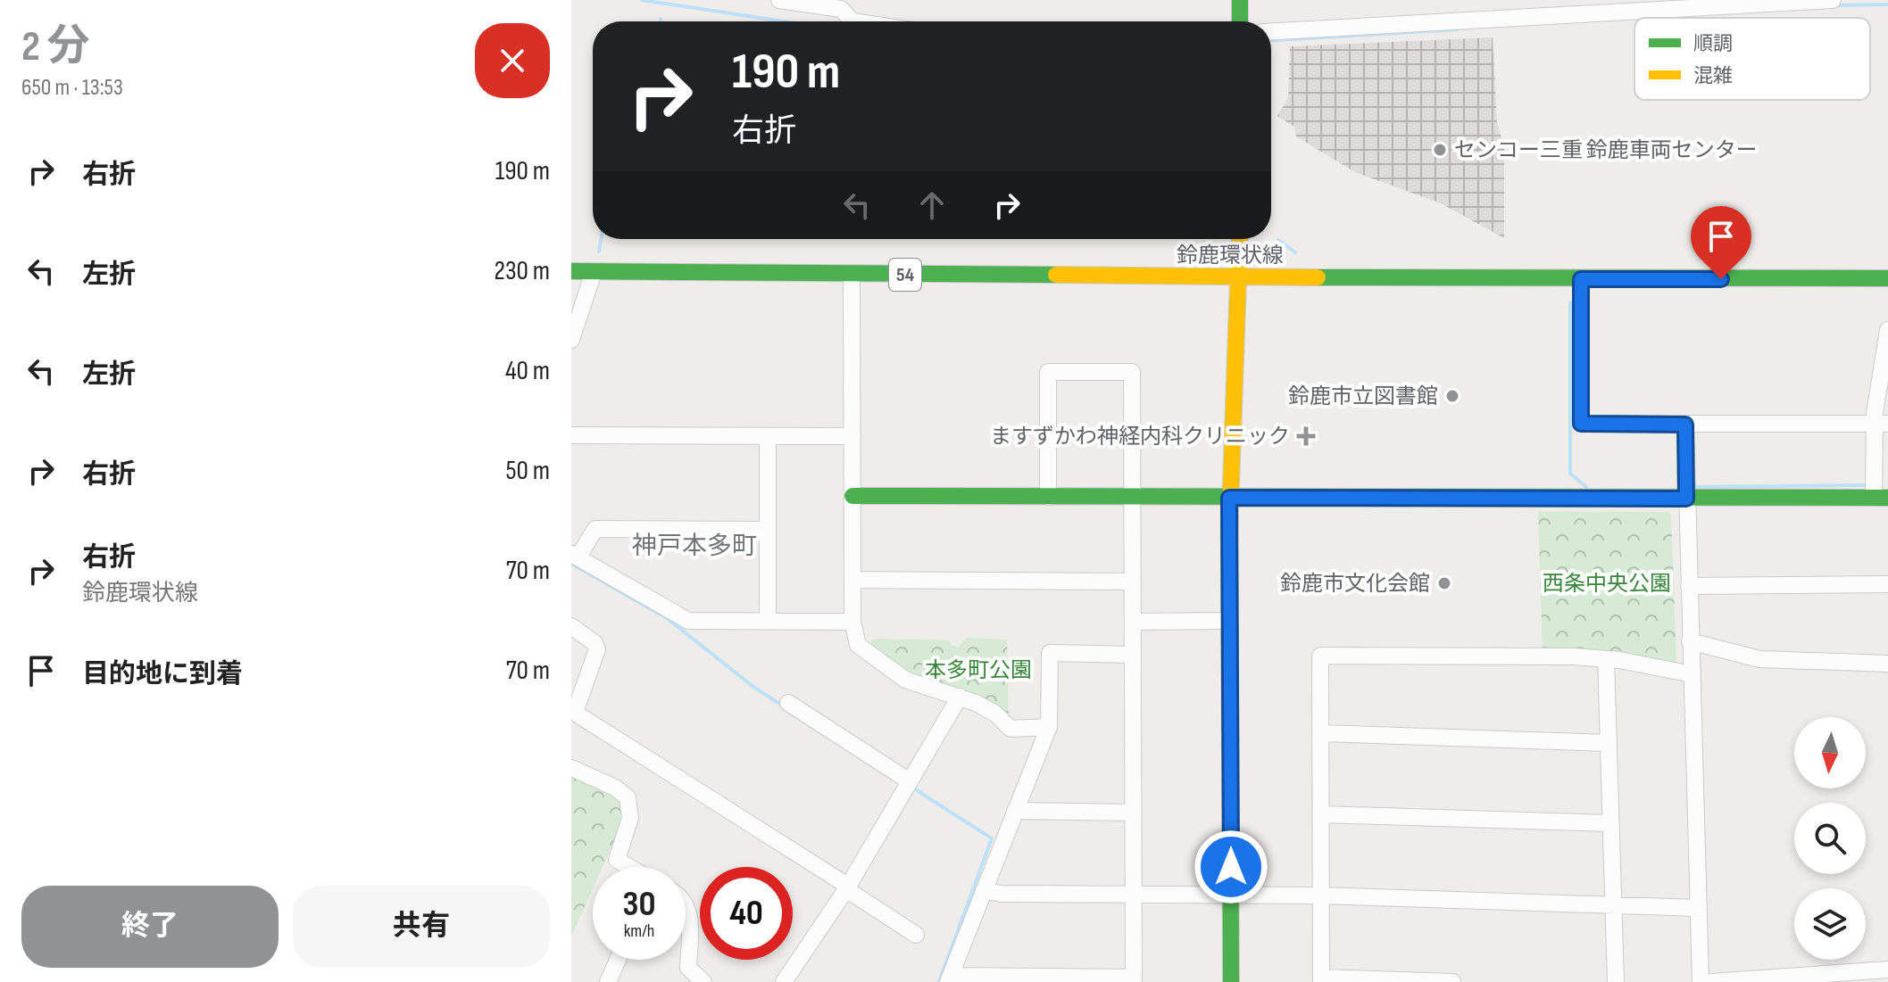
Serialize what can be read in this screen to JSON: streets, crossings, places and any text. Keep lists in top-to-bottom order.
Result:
{
  "streets": {
    "street": ["鈴鹿環状線", "54"]
  },
  "districts": ["神戸本多町"],
  "parks": ["西条中央公園", "本多町公園"],
  "places": {
    "other": ["センコー三重 鈴鹿車両センター", "鈴鹿市立図書館", "鈴鹿市文化会館"],
    "health": ["ますずかわ神経内科クリニック"]
  },
  "legend": ["順調", "混雑"],
  "north": "bottom",
  "page": {
    "heading": ["2 分", "650 m · 13:53"],
    "turn": ["190 m", "右折"],
    "list": [
      {
        "name": "右折",
        "value": "190 m"
      },
      {
        "name": "左折",
        "value": "230 m"
      },
      {
        "name": "左折",
        "value": "40 m"
      },
      {
        "name": "右折",
        "value": "50 m"
      },
      {
        "name": "右折",
        "note": "鈴鹿環状線",
        "value": "70 m"
      },
      {
        "name": "目的地に到着",
        "value": "70 m"
      }
    ],
    "speed": "30 km/h",
    "limit": "40",
    "buttons": ["終了", "共有"]
  }
}
